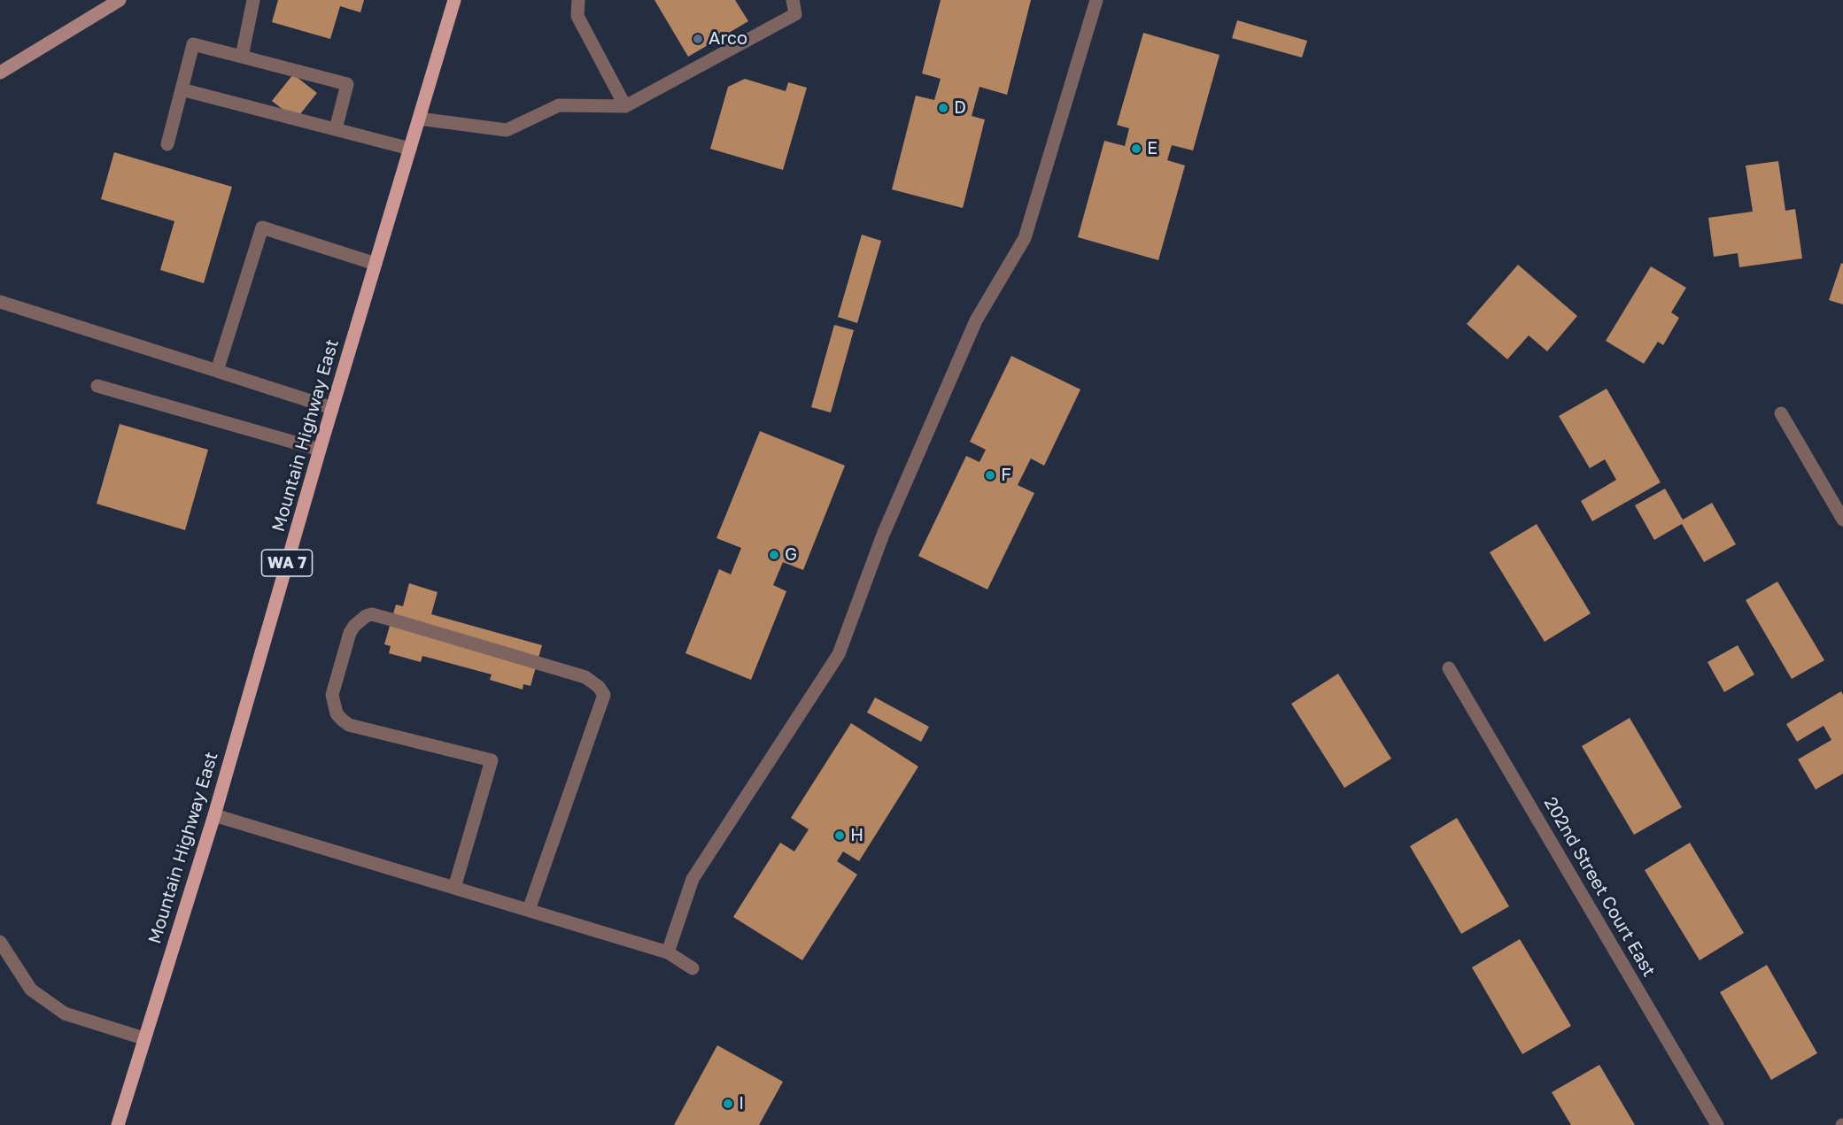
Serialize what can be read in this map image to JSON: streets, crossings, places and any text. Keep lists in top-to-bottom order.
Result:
{
  "streets": {
    "main road": ["Mountain Highway East", "WA 7"],
    "street": ["202nd Street Court East"]
  },
  "places": [
    "Arco",
    "D",
    "E",
    "F",
    "G",
    "H",
    "I"
  ]
}
